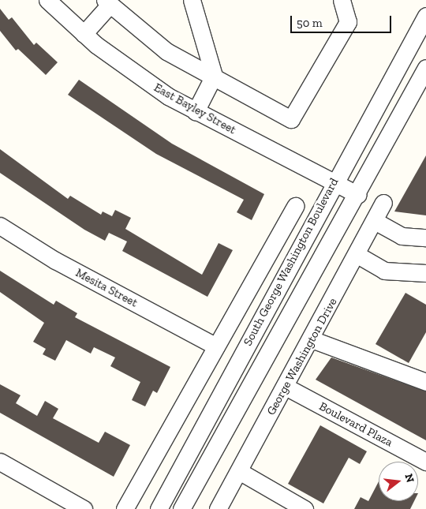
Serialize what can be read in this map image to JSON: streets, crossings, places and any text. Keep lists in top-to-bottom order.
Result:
{
  "streets": {
    "street": [
      "East Bayley Street",
      "South George Washington Boulevard",
      "Mesita Street",
      "George Washington Drive",
      "Boulevard Plaza"
    ]
  },
  "crossings": [
    ["East Bayley Street", "South George Washington Boulevard"],
    ["George Washington Drive", "Boulevard Plaza"]
  ],
  "scale_bar": "50 m",
  "north": "right"
}
